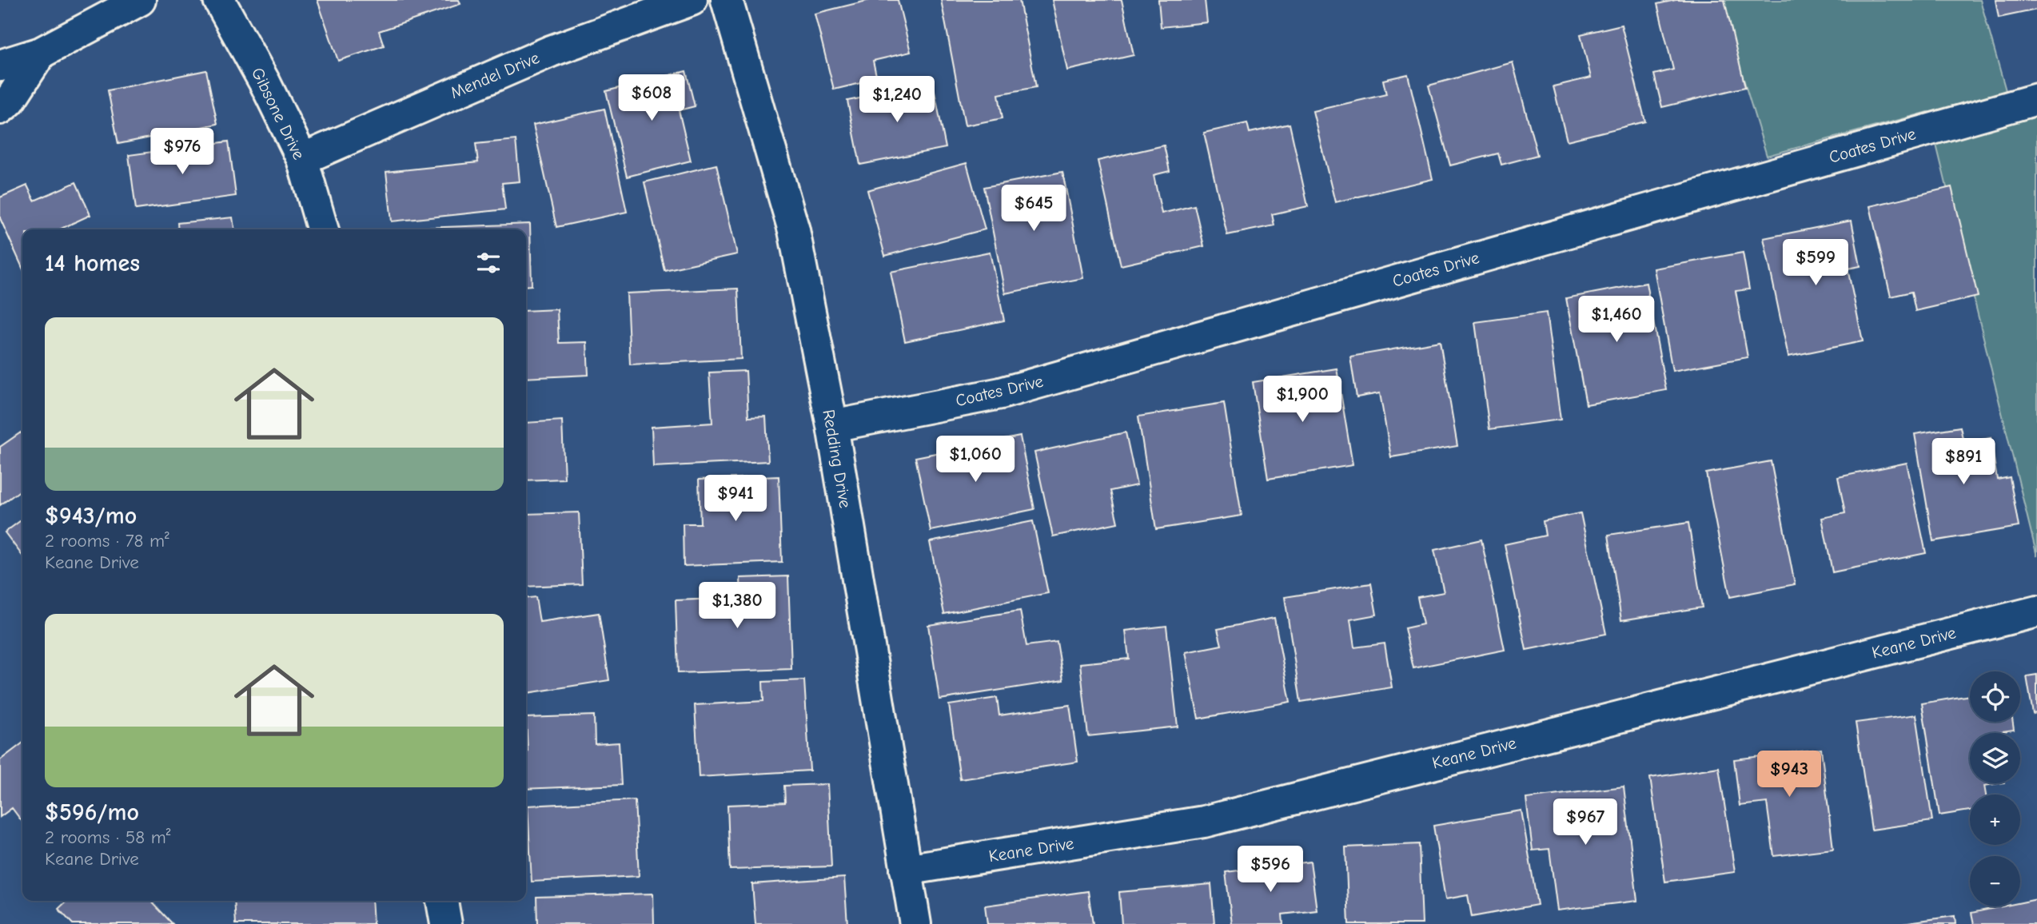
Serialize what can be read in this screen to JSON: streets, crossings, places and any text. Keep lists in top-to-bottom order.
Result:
{
  "streets": {
    "street": [
      "Mendel Drive",
      "Gibsone Drive",
      "Coates Drive",
      "Redding Drive",
      "Keane Drive"
    ]
  },
  "crossings": [
    ["Mendel Drive", "Gibsone Drive"],
    ["Coates Drive", "Redding Drive"],
    ["Redding Drive", "Keane Drive"]
  ],
  "page": {
    "price": [
      "$608",
      "$1,240",
      "$976",
      "$645",
      "$599",
      "$1,460",
      "$1,900",
      "$1,060",
      "$891",
      "$941",
      "$1,380",
      "$943",
      "$967",
      "$596"
    ],
    "heading": "14 homes",
    "list": [
      {
        "name": "$943/mo",
        "note": "2 rooms · 78 m² · Keane Drive"
      },
      {
        "name": "$596/mo",
        "note": "2 rooms · 58 m² · Keane Drive"
      }
    ],
    "map_buttons": ["+", "−"]
  }
}
